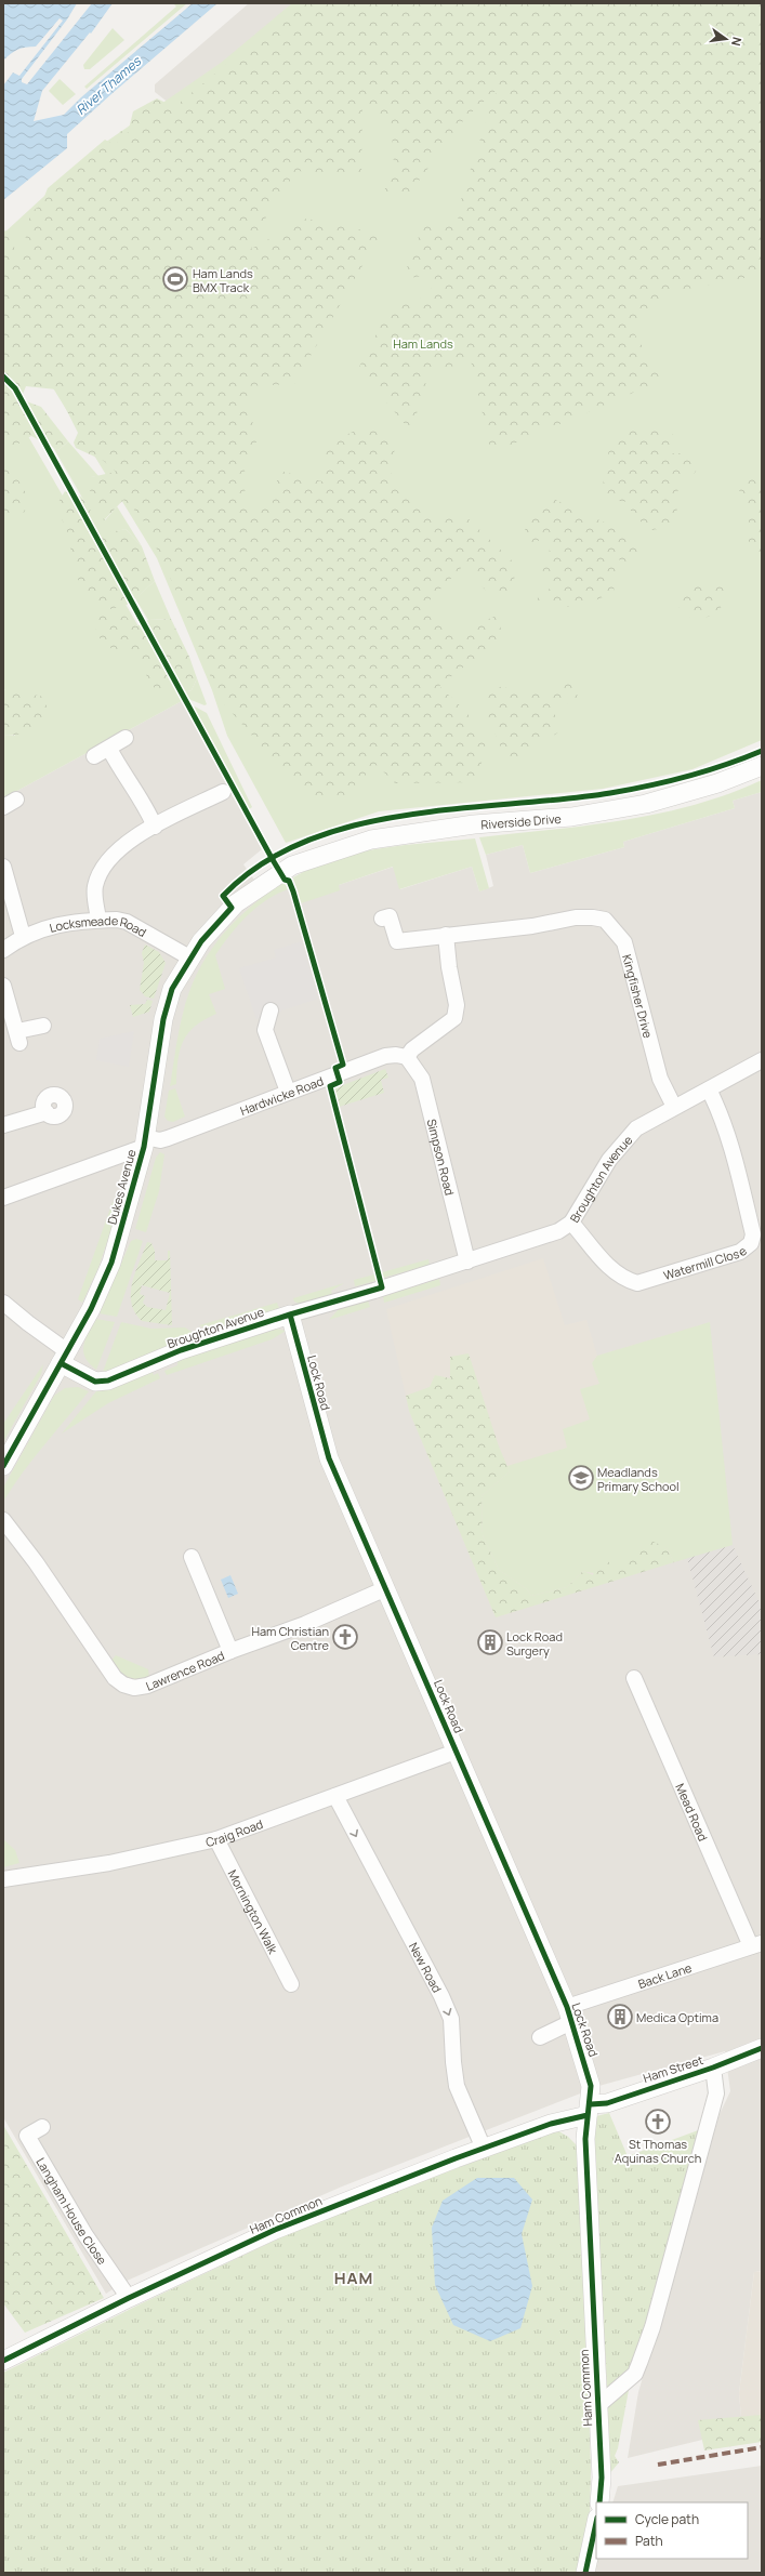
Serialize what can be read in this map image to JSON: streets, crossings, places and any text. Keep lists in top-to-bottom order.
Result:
{
  "streets": {
    "street": [
      "Riverside Drive",
      "Locksmeade Road",
      "Kingfisher Drive",
      "Hardwicke Road",
      "Simpson Road",
      "Broughton Avenue",
      "Dukes Avenue",
      "Watermill Close",
      "Lock Road",
      "Lawrence Road",
      "Mead Road",
      "Craig Road",
      "Mornington Walk",
      "New Road",
      "Back Lane",
      "Ham Street",
      "Langham House Close",
      "Ham Common"
    ]
  },
  "crossings": [
    ["Riverside Drive", "Dukes Avenue"],
    ["Locksmeade Road", "Dukes Avenue"],
    ["Kingfisher Drive", "Broughton Avenue"],
    ["Hardwicke Road", "Simpson Road"],
    ["Hardwicke Road", "Dukes Avenue"],
    ["Simpson Road", "Broughton Avenue"],
    ["Broughton Avenue", "Dukes Avenue"],
    ["Broughton Avenue", "Watermill Close"],
    ["Broughton Avenue", "Lock Road"],
    ["Lock Road", "Lawrence Road"],
    ["Lock Road", "Craig Road"],
    ["Lock Road", "Back Lane"],
    ["Lock Road", "Ham Street"],
    ["Lock Road", "Ham Common"],
    ["Mead Road", "Back Lane"],
    ["Craig Road", "Mornington Walk"],
    ["Craig Road", "New Road"],
    ["New Road", "Ham Common"],
    ["Ham Street", "Ham Common"],
    ["Langham House Close", "Ham Common"]
  ],
  "one_way": ["New Road"],
  "districts": ["HAM"],
  "water": ["River Thames"],
  "parks": ["Ham Lands"],
  "places": {
    "sports": ["Ham Lands BMX Track"],
    "school or university": ["Meadlands Primary School"],
    "church": ["Ham Christian Centre", "St Thomas Aquinas Church"],
    "building": ["Lock Road Surgery", "Medica Optima"]
  },
  "legend": ["Cycle path", "Path"],
  "north": "right"
}
